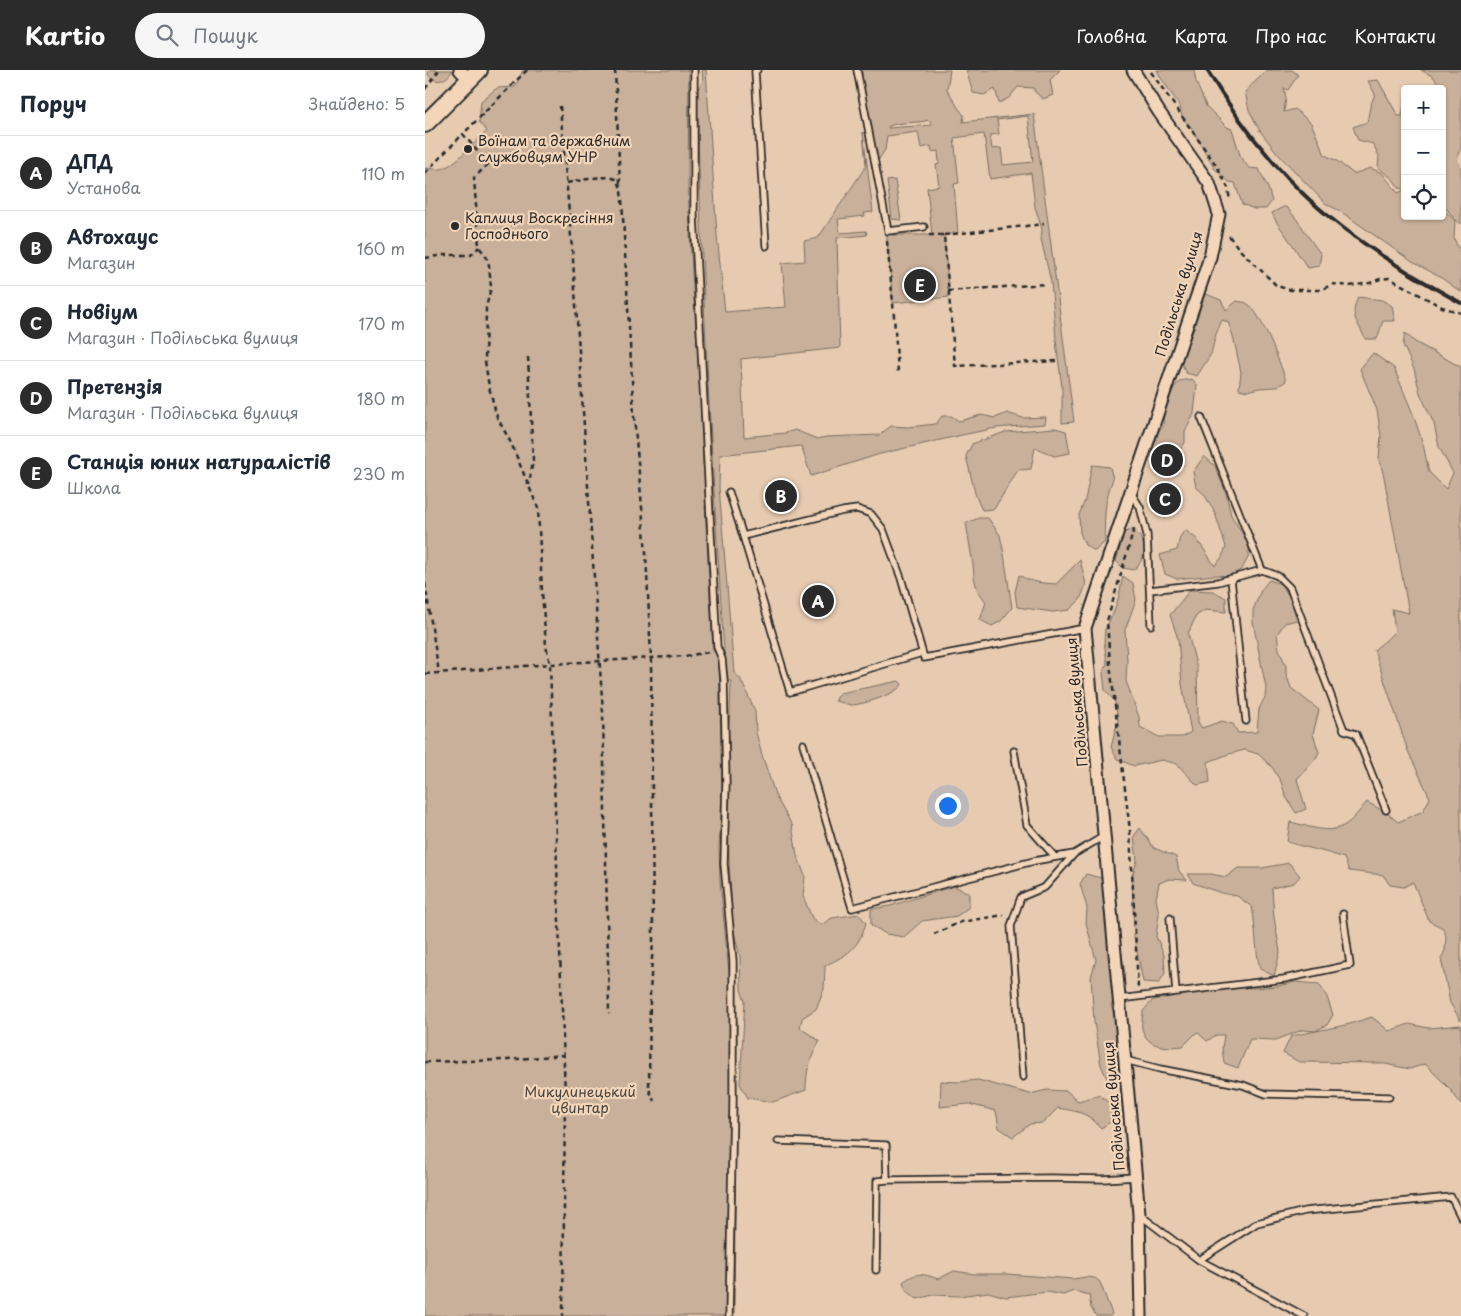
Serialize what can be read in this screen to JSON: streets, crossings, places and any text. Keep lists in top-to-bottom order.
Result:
{
  "streets": {
    "street": ["Подільська вулиця"]
  },
  "parks": ["Микулинецький цвинтар"],
  "places": ["Воїнам та державним службовцям УНР", "Каплиця Воскресіння Господнього"],
  "page": {
    "header": "Kartio",
    "search": "Пошук",
    "nav": [
      "Головна",
      "Карта",
      "Про нас",
      "Контакти"
    ],
    "heading": ["Поруч", "Знайдено: 5"],
    "map_buttons": ["+", "−"],
    "list": [
      {
        "mark": "A",
        "name": "ДПД",
        "note": "Установа",
        "value": "110 m"
      },
      {
        "mark": "B",
        "name": "Автохаус",
        "note": "Магазин",
        "value": "160 m"
      },
      {
        "mark": "C",
        "name": "Новіум",
        "note": "Магазин · Подільська вулиця",
        "value": "170 m"
      },
      {
        "mark": "D",
        "name": "Претензія",
        "note": "Магазин · Подільська вулиця",
        "value": "180 m"
      },
      {
        "mark": "E",
        "name": "Станція юних натуралістів",
        "note": "Школа",
        "value": "230 m"
      }
    ],
    "pins": [
      "E",
      "D",
      "B",
      "C",
      "A"
    ]
  }
}
